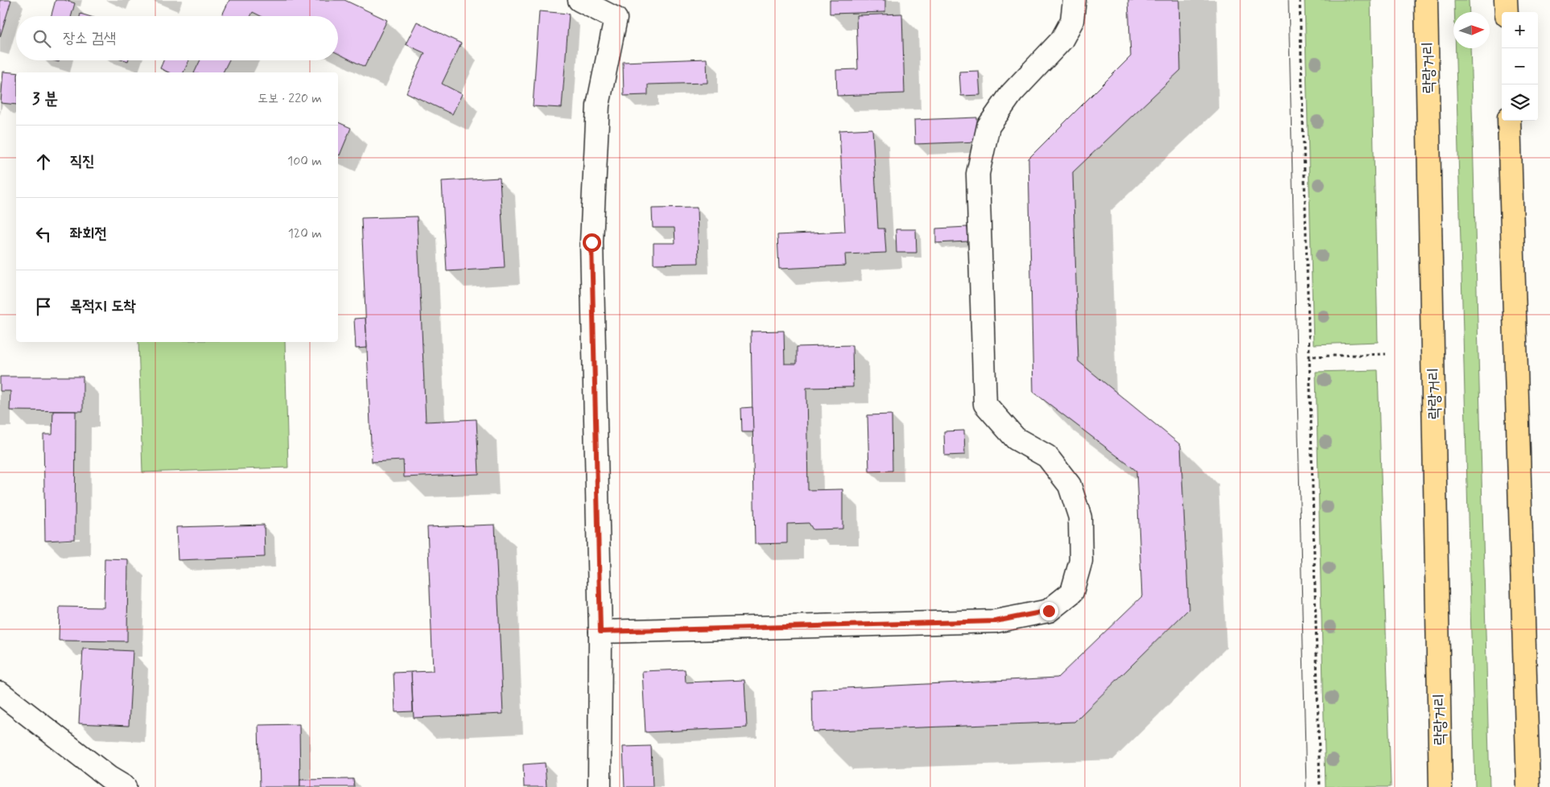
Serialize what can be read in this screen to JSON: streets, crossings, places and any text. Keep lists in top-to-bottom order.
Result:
{
  "streets": {
    "main road": ["락랑거리"]
  },
  "north": "right",
  "page": {
    "map_buttons": ["+", "−"],
    "search": "장소 검색",
    "heading": ["3 분", "도보 · 220 m"],
    "list": [
      ["직진", "100 m"],
      ["좌회전", "120 m"],
      "목적지 도착"
    ]
  }
}
